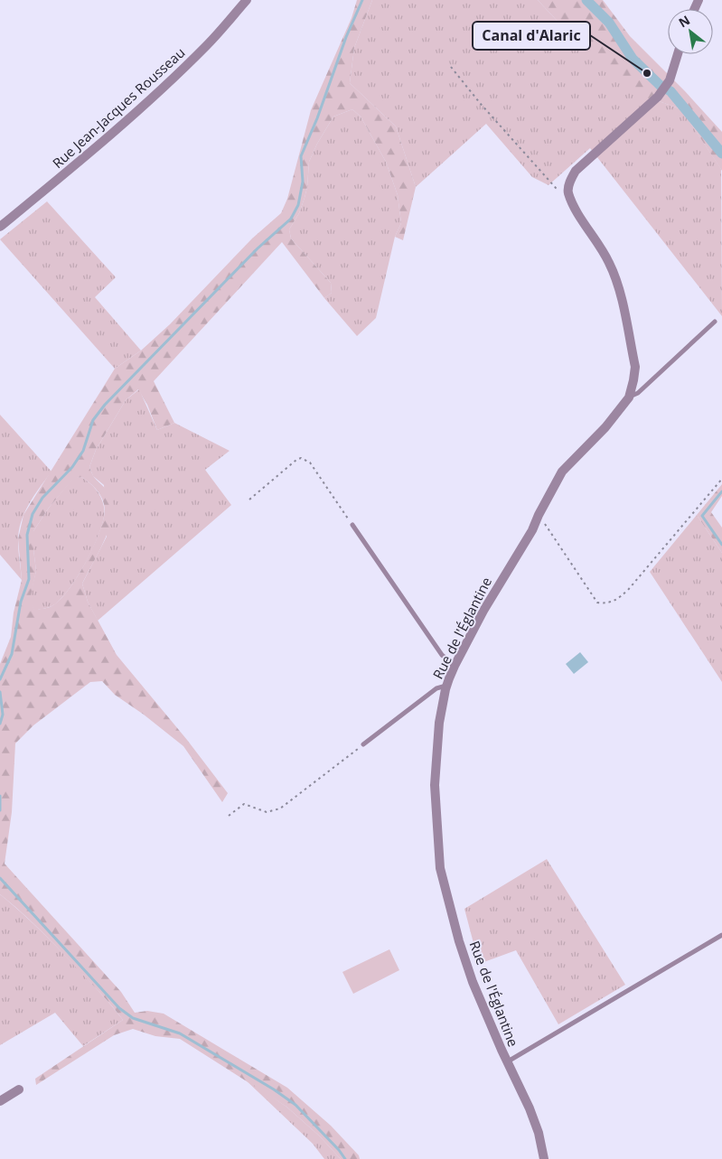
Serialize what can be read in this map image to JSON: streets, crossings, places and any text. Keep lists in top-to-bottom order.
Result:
{
  "streets": {
    "street": ["Rue Jean-Jacques Rousseau", "Rue de l'Églantine"]
  },
  "places": ["Canal d'Alaric"],
  "north": "top left"
}
